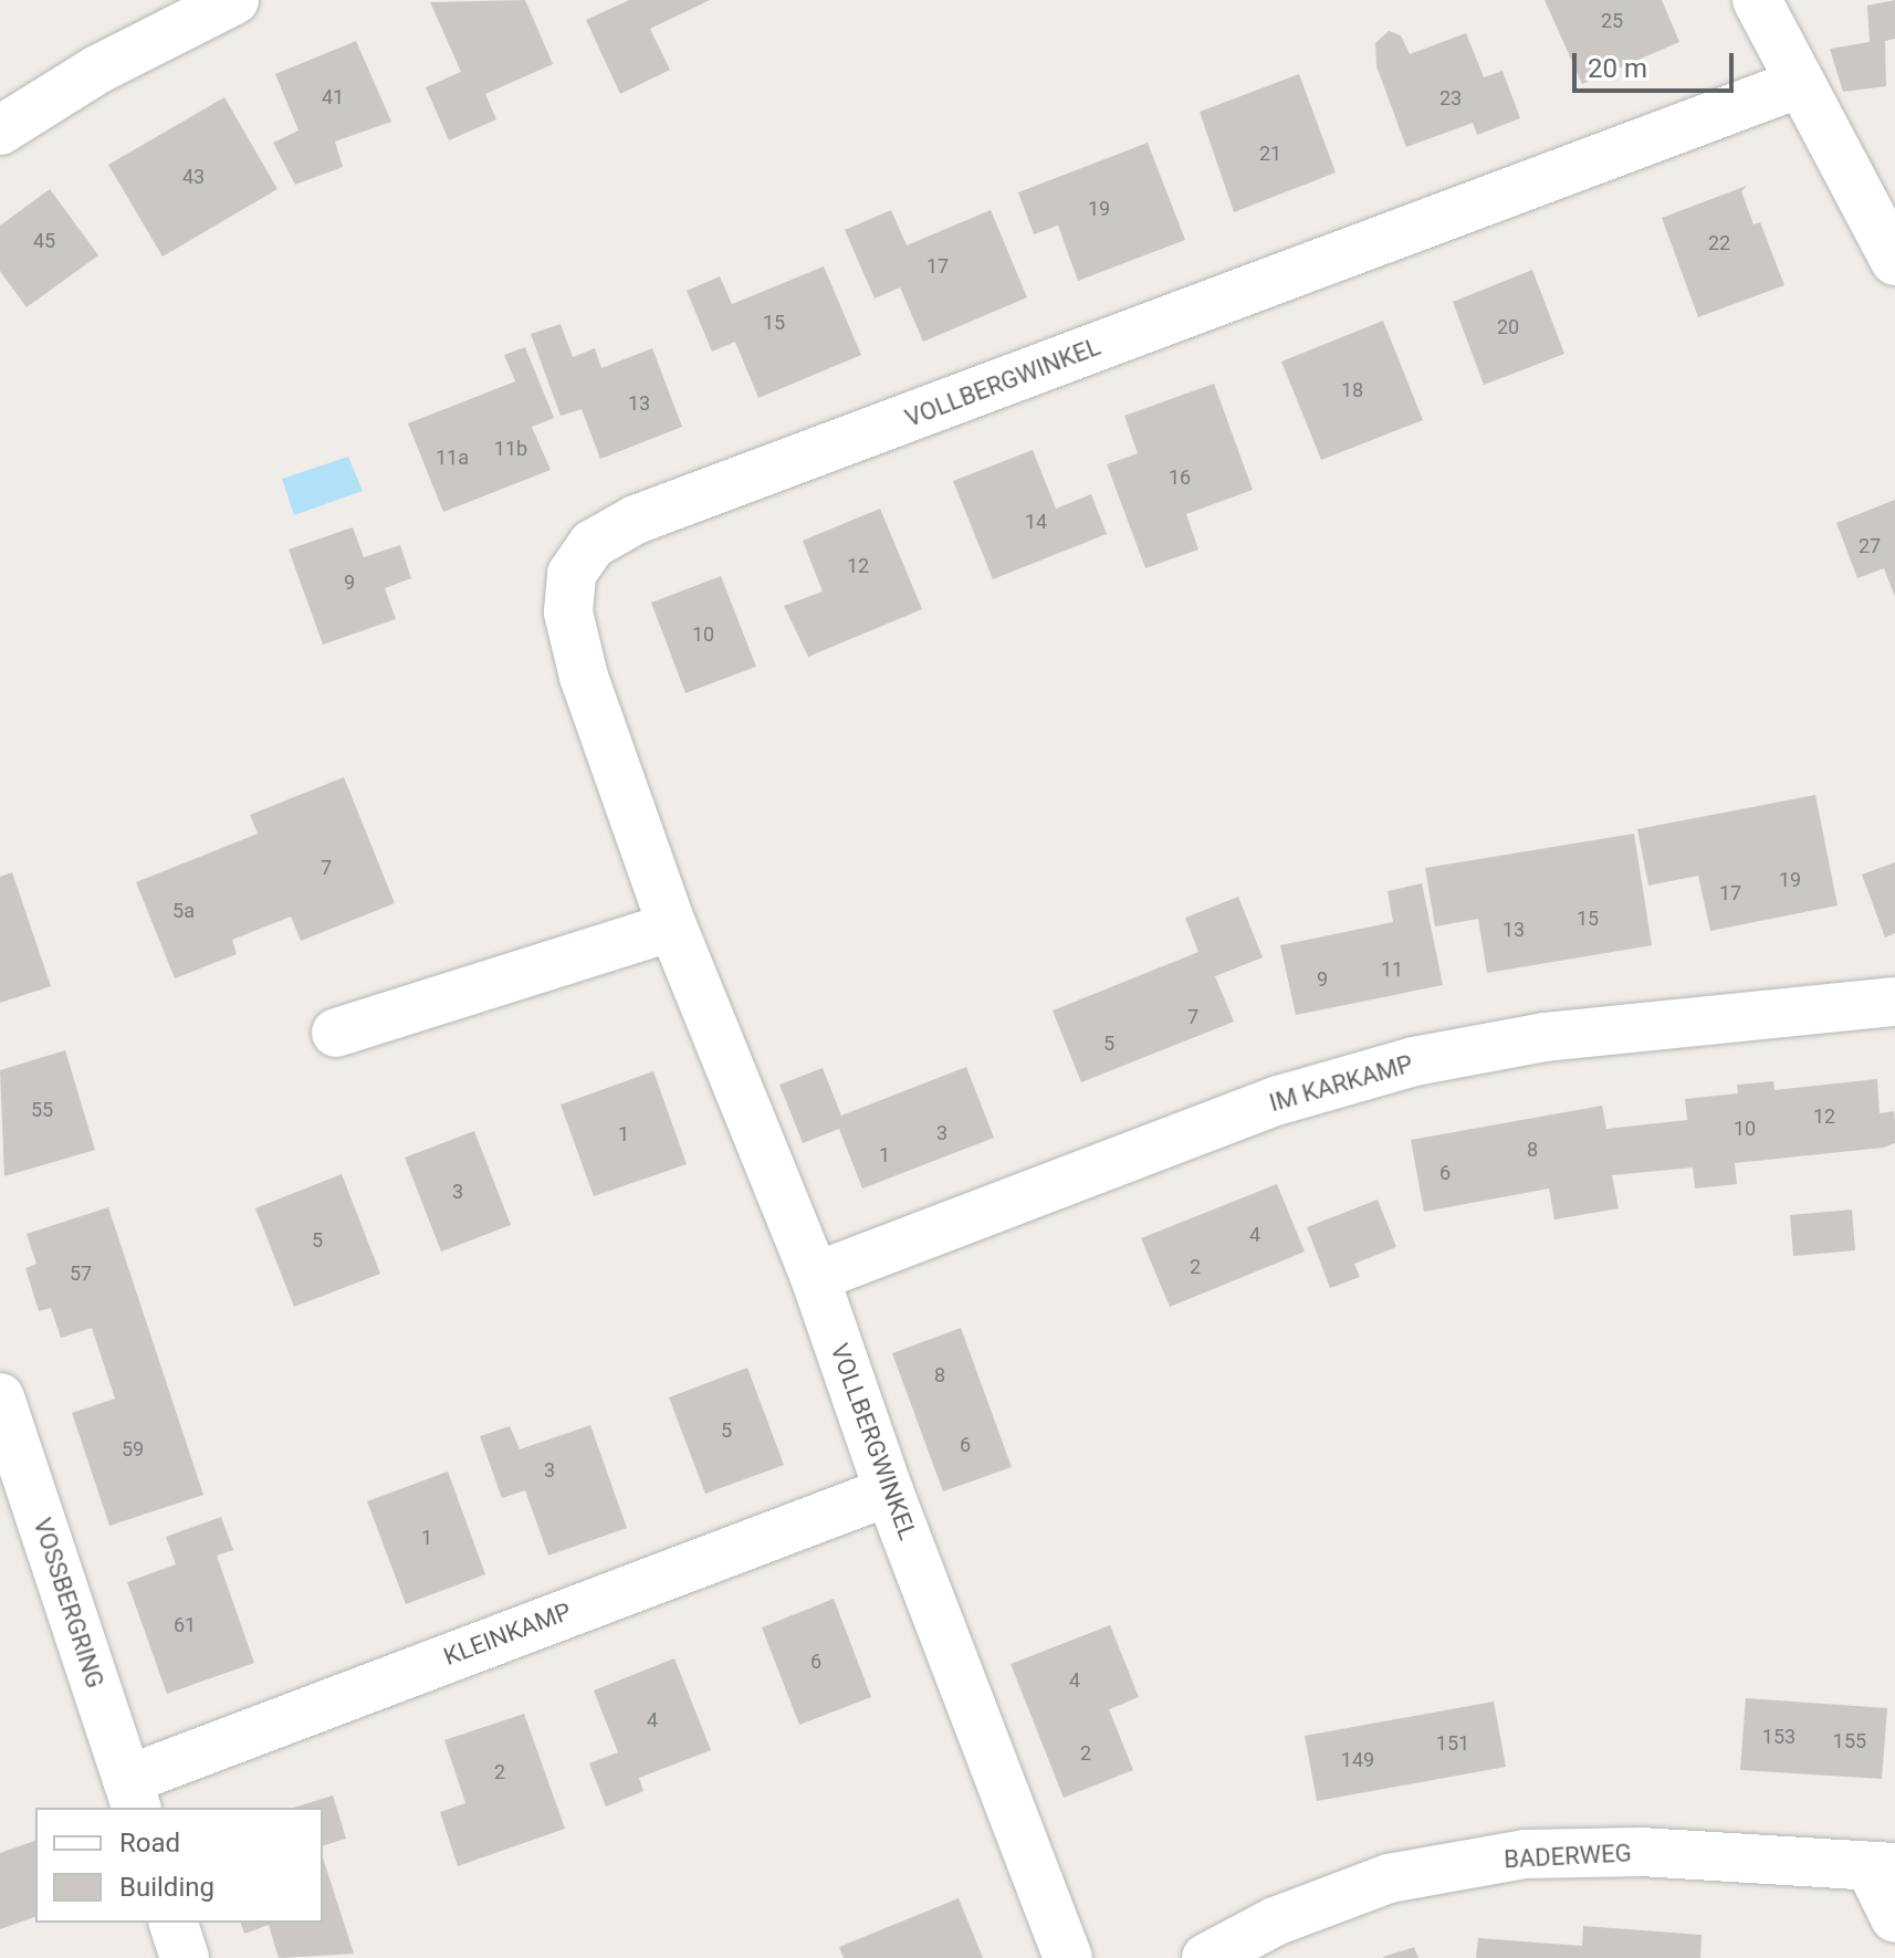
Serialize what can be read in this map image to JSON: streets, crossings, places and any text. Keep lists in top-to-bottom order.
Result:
{
  "streets": {
    "street": [
      "VOLLBERGWINKEL",
      "IM KARKAMP",
      "VOSSBERGRING",
      "KLEINKAMP",
      "BADERWEG"
    ]
  },
  "crossings": [
    ["VOLLBERGWINKEL", "IM KARKAMP"],
    ["VOLLBERGWINKEL", "KLEINKAMP"],
    ["VOSSBERGRING", "KLEINKAMP"]
  ],
  "house_numbers": [
    "25",
    "41",
    "23",
    "21",
    "43",
    "19",
    "45",
    "22",
    "17",
    "15",
    "20",
    "18",
    "13",
    "11b",
    "11a",
    "16",
    "14",
    "27",
    "12",
    "9",
    "10",
    "7",
    "19",
    "17",
    "5a",
    "15",
    "13",
    "11",
    "9",
    "7",
    "5",
    "55",
    "12",
    "10",
    "3",
    "1",
    "8",
    "1",
    "6",
    "3",
    "4",
    "5",
    "2",
    "57",
    "8",
    "5",
    "6",
    "59",
    "3",
    "1",
    "61",
    "6",
    "4",
    "4",
    "153",
    "155",
    "151",
    "2",
    "149",
    "2"
  ],
  "legend": ["Road", "Building"],
  "scale_bar": "20 m"
}
